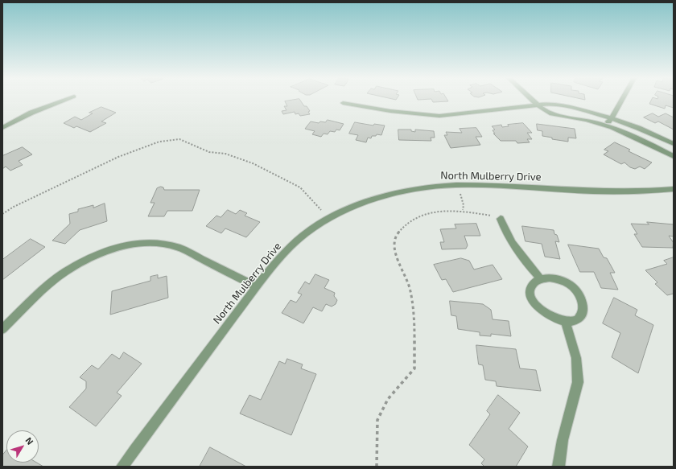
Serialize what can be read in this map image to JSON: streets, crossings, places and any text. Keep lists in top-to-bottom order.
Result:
{
  "streets": {
    "street": ["North Mulberry Drive"]
  },
  "north": "top right"
}
